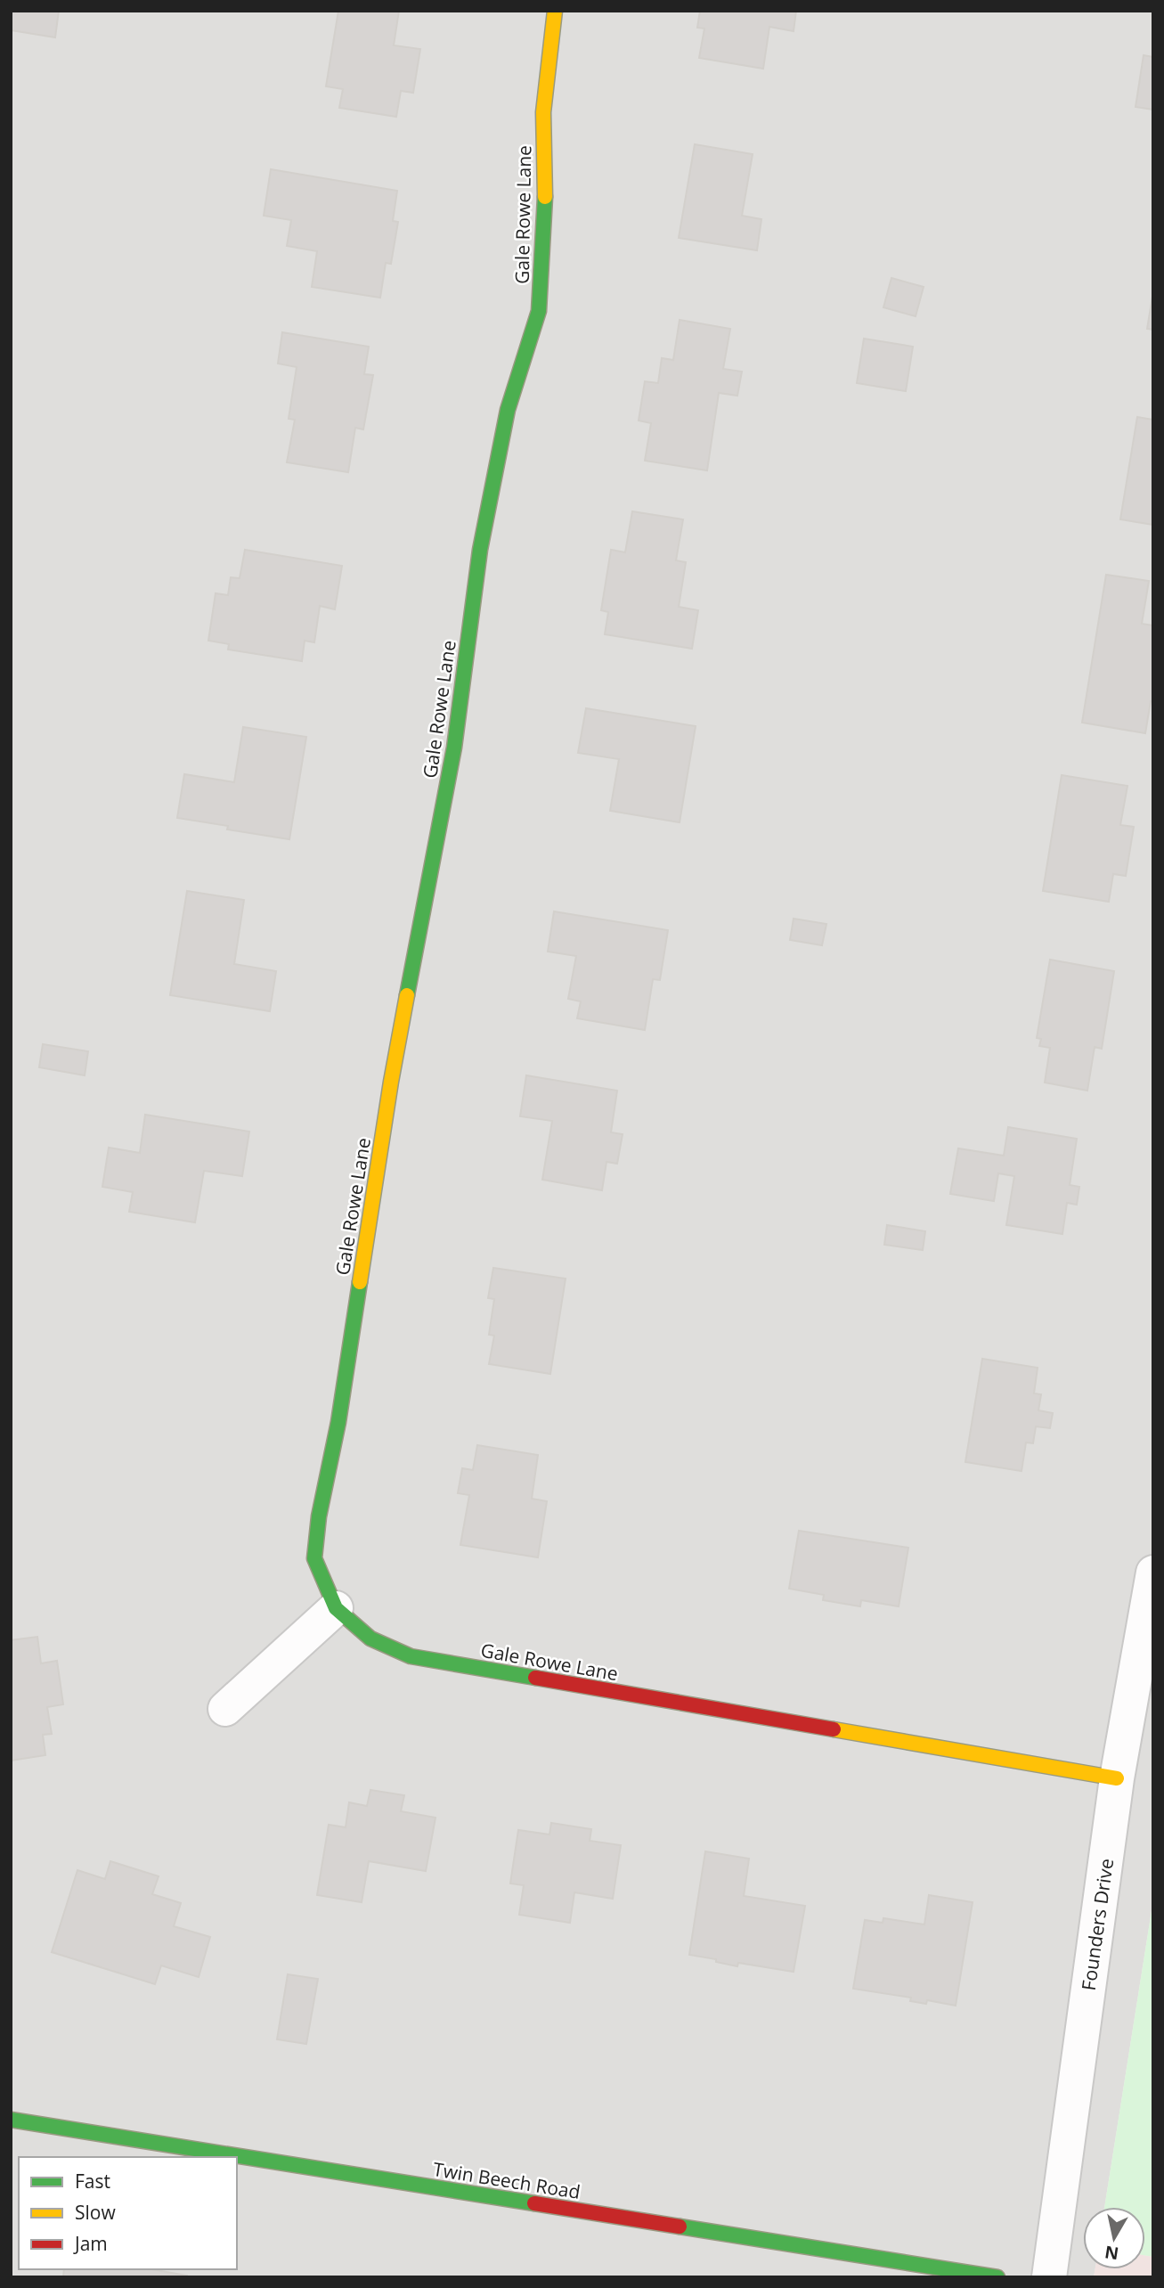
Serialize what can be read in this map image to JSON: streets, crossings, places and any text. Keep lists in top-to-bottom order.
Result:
{
  "streets": {
    "street": ["Gale Rowe Lane", "Founders Drive", "Twin Beech Road"]
  },
  "crossings": [
    ["Gale Rowe Lane", "Founders Drive"]
  ],
  "legend": ["Fast", "Slow", "Jam"],
  "north": "bottom"
}
